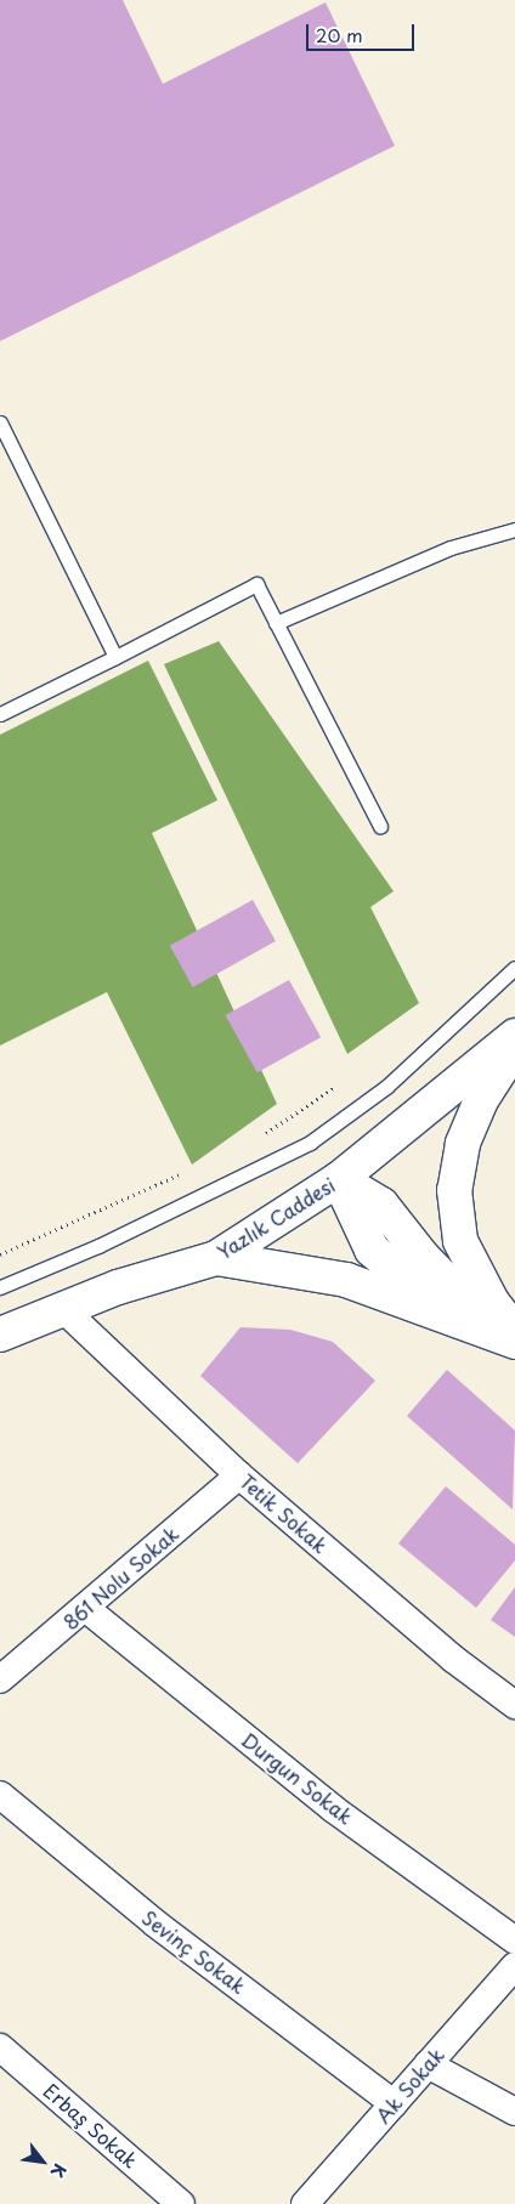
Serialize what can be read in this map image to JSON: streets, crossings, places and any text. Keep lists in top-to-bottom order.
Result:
{
  "streets": {
    "main road": ["Yazlık Caddesi"],
    "street": [
      "Tetik Sokak",
      "861 Nolu Sokak",
      "Durgun Sokak",
      "Sevinç Sokak",
      "Ak Sokak",
      "Erbaş Sokak"
    ]
  },
  "crossings": [
    ["Yazlık Caddesi", "Tetik Sokak"],
    ["Tetik Sokak", "861 Nolu Sokak"],
    ["861 Nolu Sokak", "Durgun Sokak"],
    ["Sevinç Sokak", "Ak Sokak"]
  ],
  "scale_bar": "20 m",
  "north": "bottom right"
}
